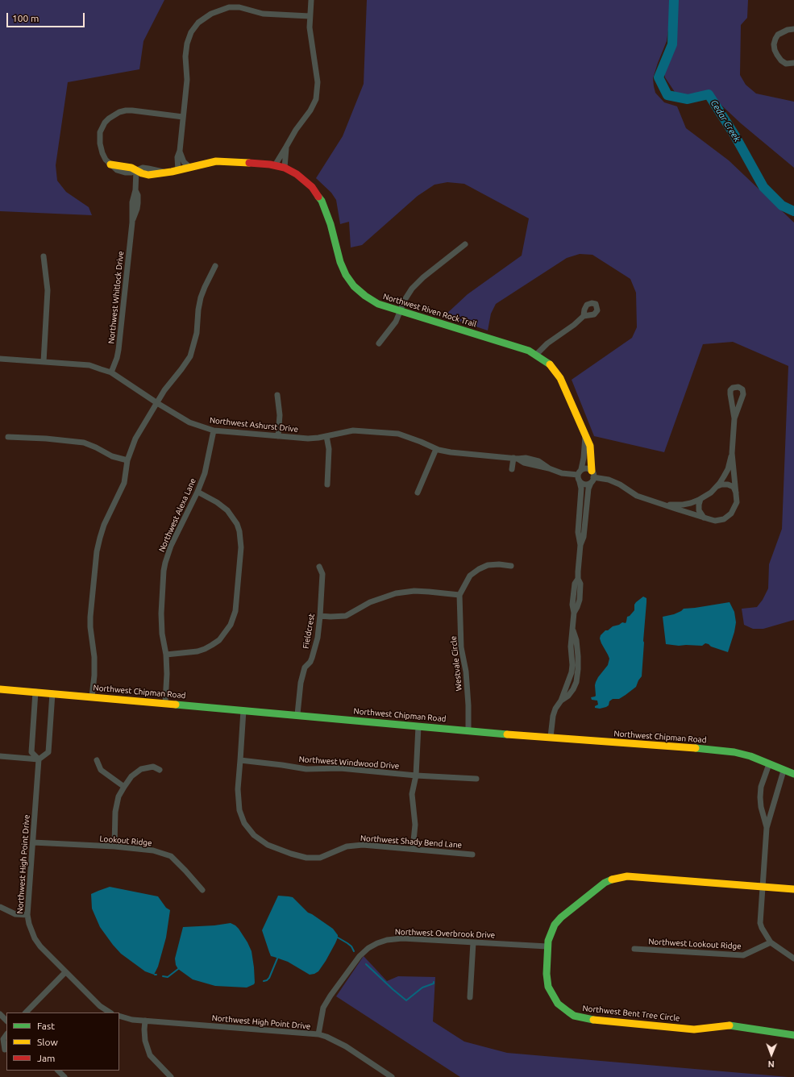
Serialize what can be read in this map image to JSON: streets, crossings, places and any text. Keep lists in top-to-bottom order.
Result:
{
  "streets": {
    "street": [
      "Northwest Whitlock Drive",
      "Northwest Riven Rock Trail",
      "Northwest Ashurst Drive",
      "Northwest Alexa Lane",
      "Fieldcrest",
      "Westvale Circle",
      "Northwest Chipman Road",
      "Northwest Windwood Drive",
      "Lookout Ridge",
      "Northwest Shady Bend Lane",
      "Northwest High Point Drive",
      "Northwest Overbrook Drive",
      "Northwest Lookout Ridge",
      "Northwest Bent Tree Circle"
    ]
  },
  "crossings": [
    ["Northwest Whitlock Drive", "Northwest Riven Rock Trail"],
    ["Northwest Whitlock Drive", "Northwest Ashurst Drive"],
    ["Northwest Riven Rock Trail", "Northwest Ashurst Drive"],
    ["Northwest Riven Rock Trail", "Northwest Chipman Road"],
    ["Northwest Ashurst Drive", "Northwest Alexa Lane"],
    ["Northwest Alexa Lane", "Northwest Chipman Road"],
    ["Fieldcrest", "Northwest Chipman Road"],
    ["Westvale Circle", "Northwest Chipman Road"],
    ["Northwest Chipman Road", "Northwest Shady Bend Lane"],
    ["Northwest Windwood Drive", "Northwest Shady Bend Lane"],
    ["Lookout Ridge", "Northwest High Point Drive"],
    ["Northwest High Point Drive", "Northwest Overbrook Drive"],
    ["Northwest Overbrook Drive", "Northwest Bent Tree Circle"]
  ],
  "water": ["Cedar Creek"],
  "legend": ["Fast", "Slow", "Jam"],
  "scale_bar": "100 m",
  "north": "bottom"
}
